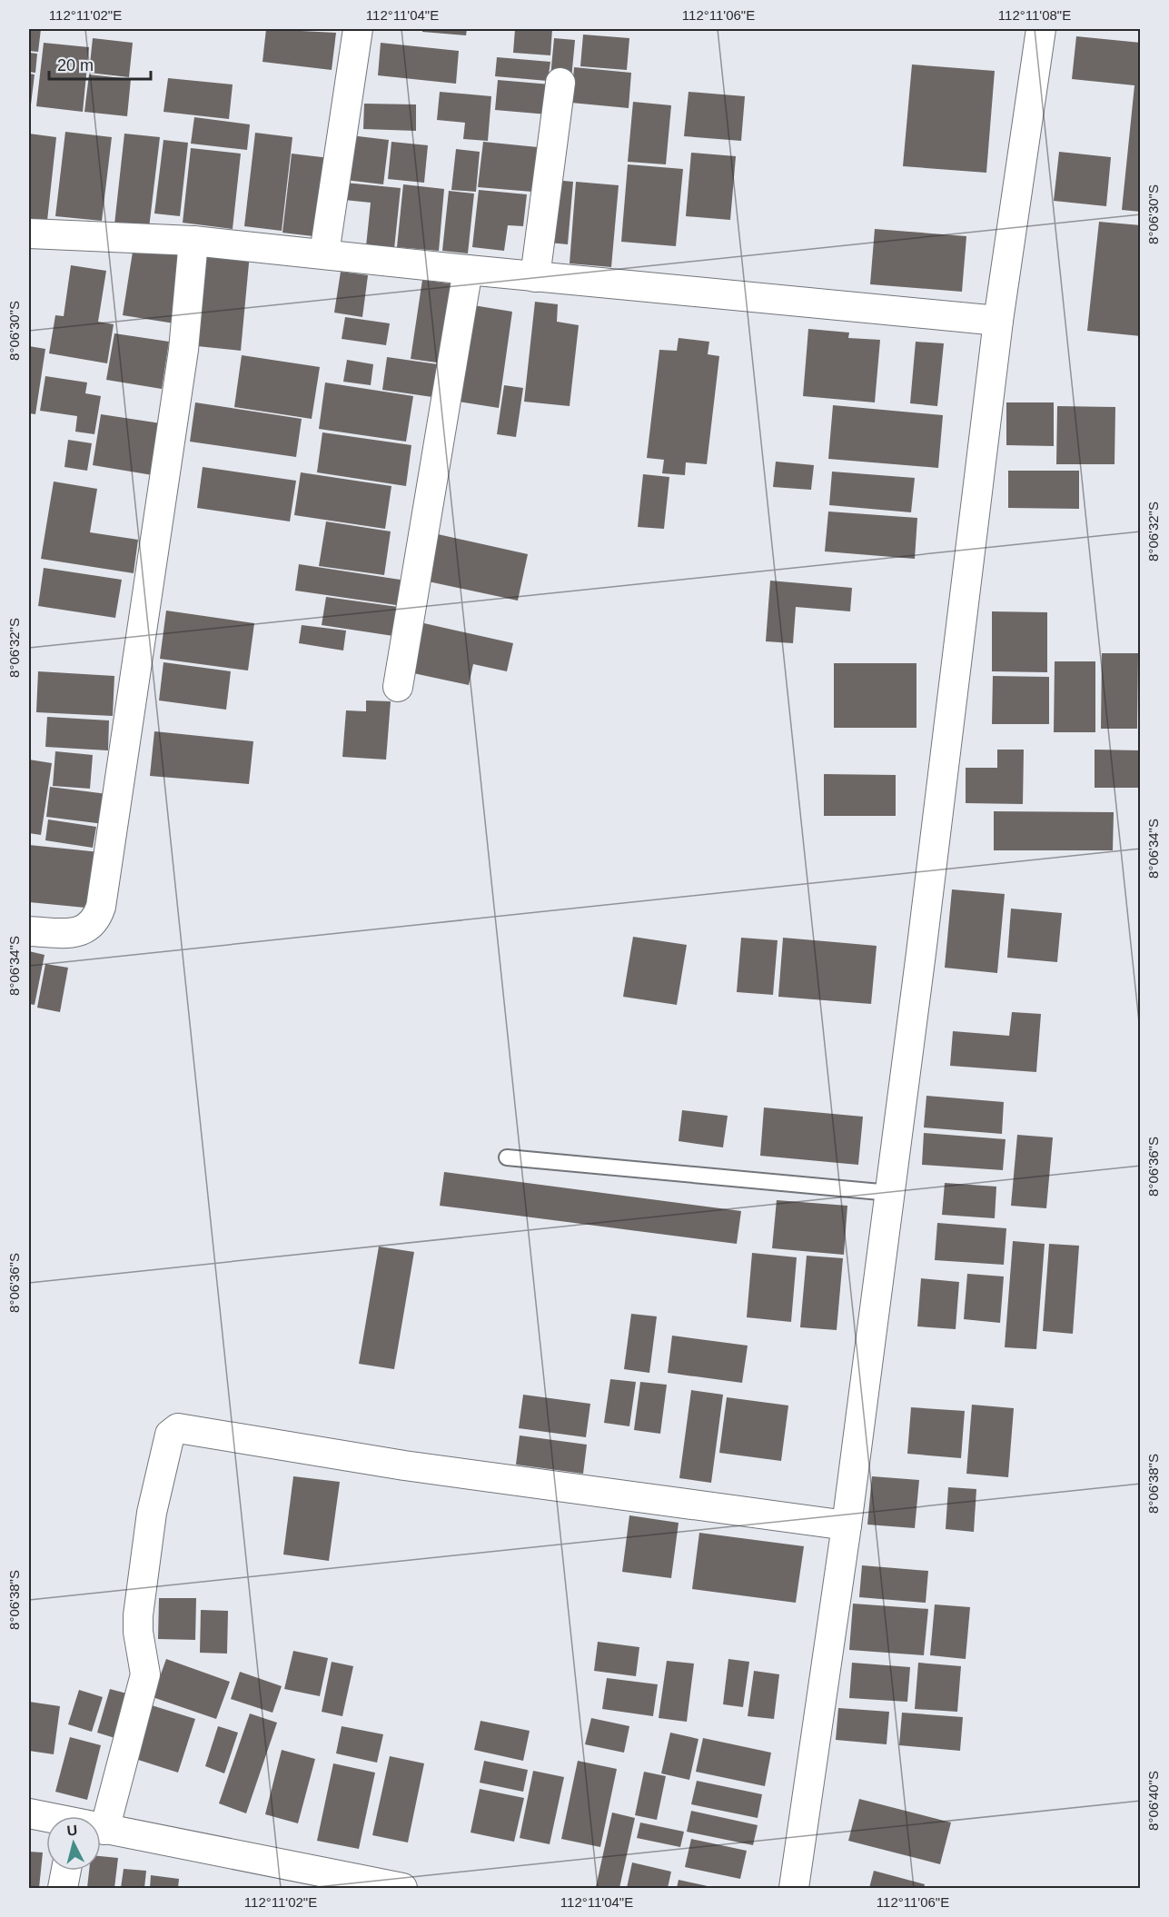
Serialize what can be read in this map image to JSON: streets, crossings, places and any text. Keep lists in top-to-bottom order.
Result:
{
  "scale_bar": "20 m",
  "north": "top",
  "coordinates": [
    "112°11'02\"E",
    "112°11'04\"E",
    "112°11'06\"E",
    "112°11'08\"E",
    "8°06'30\"S",
    "8°06'32\"S",
    "8°06'34\"S",
    "8°06'36\"S",
    "8°06'38\"S",
    "8°06'40\"S"
  ]
}
